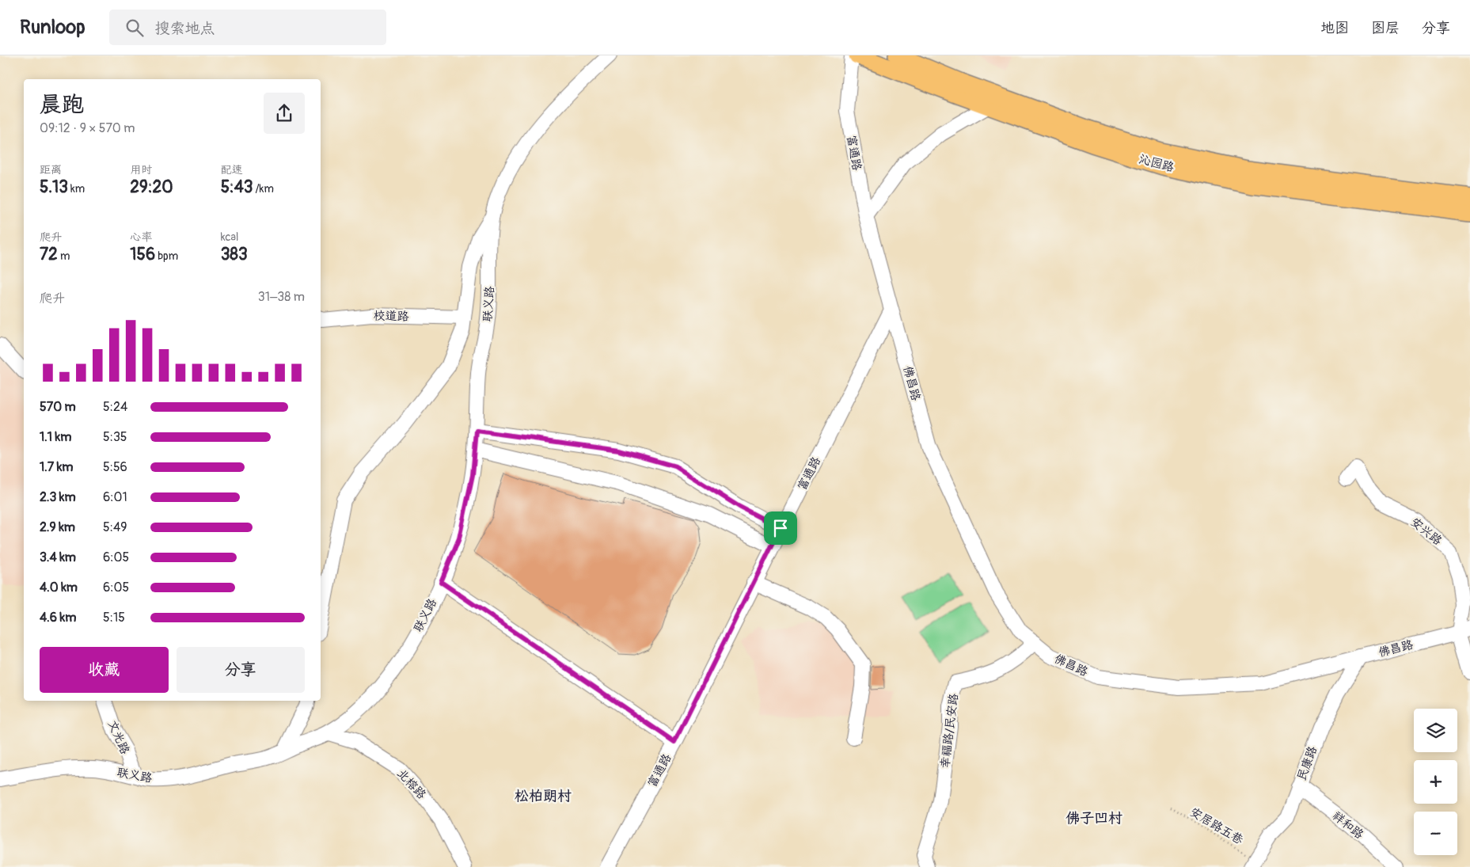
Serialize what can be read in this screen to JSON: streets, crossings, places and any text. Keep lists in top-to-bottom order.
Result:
{
  "streets": {
    "main road": ["沁园路"],
    "street": [
      "富通路",
      "联义路",
      "校道路",
      "佛昌路",
      "安兴路",
      "幸福路/民安路",
      "文光路",
      "民康路",
      "北榕路",
      "祥和路"
    ],
    "path": ["安居路五巷"]
  },
  "crossings": [
    ["富通路", "佛昌路"],
    ["联义路", "文光路"],
    ["联义路", "北榕路"],
    ["佛昌路", "安兴路"],
    ["佛昌路", "幸福路/民安路"],
    ["佛昌路", "民康路"],
    ["民康路", "祥和路"],
    ["民康路", "安居路五巷"]
  ],
  "districts": ["松柏朗村", "佛子凹村"],
  "page": {
    "header": "Runloop",
    "search": "搜索地点",
    "nav": ["地图", "图层", "分享"],
    "heading": ["晨跑", "09:12 · 9 × 570 m"],
    "stats": [
      ["距离", "5.13 km"],
      ["用时", "29:20"],
      ["配速", "5:43 /km"],
      ["爬升", "72 m"],
      ["心率", "156 bpm"],
      ["kcal", "383"]
    ],
    "chart": ["爬升", "31–38 m"],
    "list": [
      {
        "name": "570 m",
        "note": "5:24"
      },
      {
        "name": "1.1 km",
        "note": "5:35"
      },
      {
        "name": "1.7 km",
        "note": "5:56"
      },
      {
        "name": "2.3 km",
        "note": "6:01"
      },
      {
        "name": "2.9 km",
        "note": "5:49"
      },
      {
        "name": "3.4 km",
        "note": "6:05"
      },
      {
        "name": "4.0 km",
        "note": "6:05"
      },
      {
        "name": "4.6 km",
        "note": "5:15"
      }
    ],
    "buttons": ["收藏", "分享"],
    "map_buttons": ["+", "−"]
  }
}
